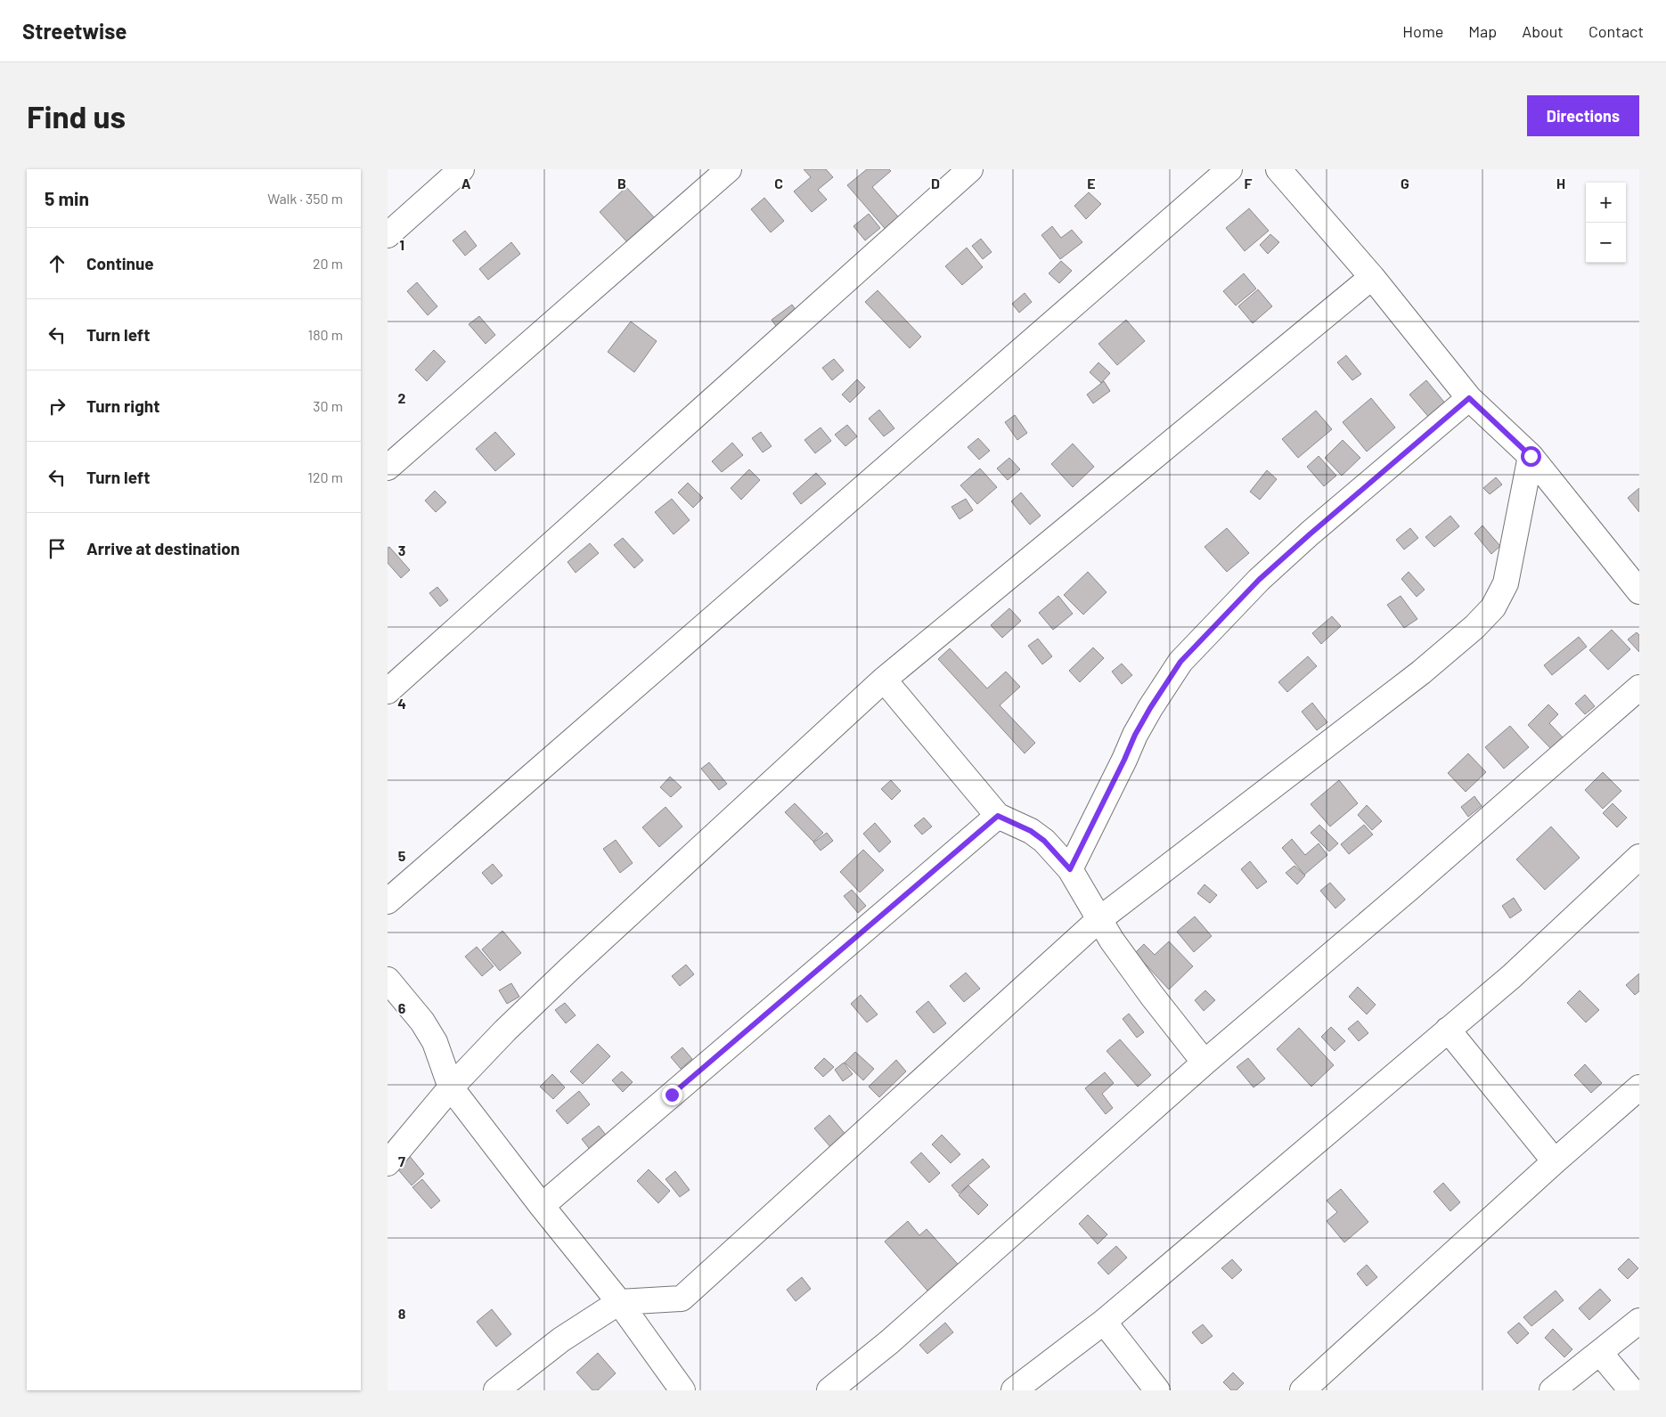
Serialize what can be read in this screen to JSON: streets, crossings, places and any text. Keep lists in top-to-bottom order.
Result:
{
  "page": {
    "header": "Streetwise",
    "nav": [
      "Home",
      "Map",
      "About",
      "Contact"
    ],
    "buttons": "Directions",
    "title": "Find us",
    "heading": ["5 min", "Walk · 350 m"],
    "map_buttons": ["+", "−"],
    "list": [
      ["Continue", "20 m"],
      ["Turn left", "180 m"],
      ["Turn right", "30 m"],
      ["Turn left", "120 m"],
      "Arrive at destination"
    ]
  },
  "grid": {
    "columns": [
      "A",
      "B",
      "C",
      "D",
      "E",
      "F",
      "G",
      "H"
    ],
    "rows": [
      "1",
      "2",
      "3",
      "4",
      "5",
      "6",
      "7",
      "8"
    ]
  }
}
